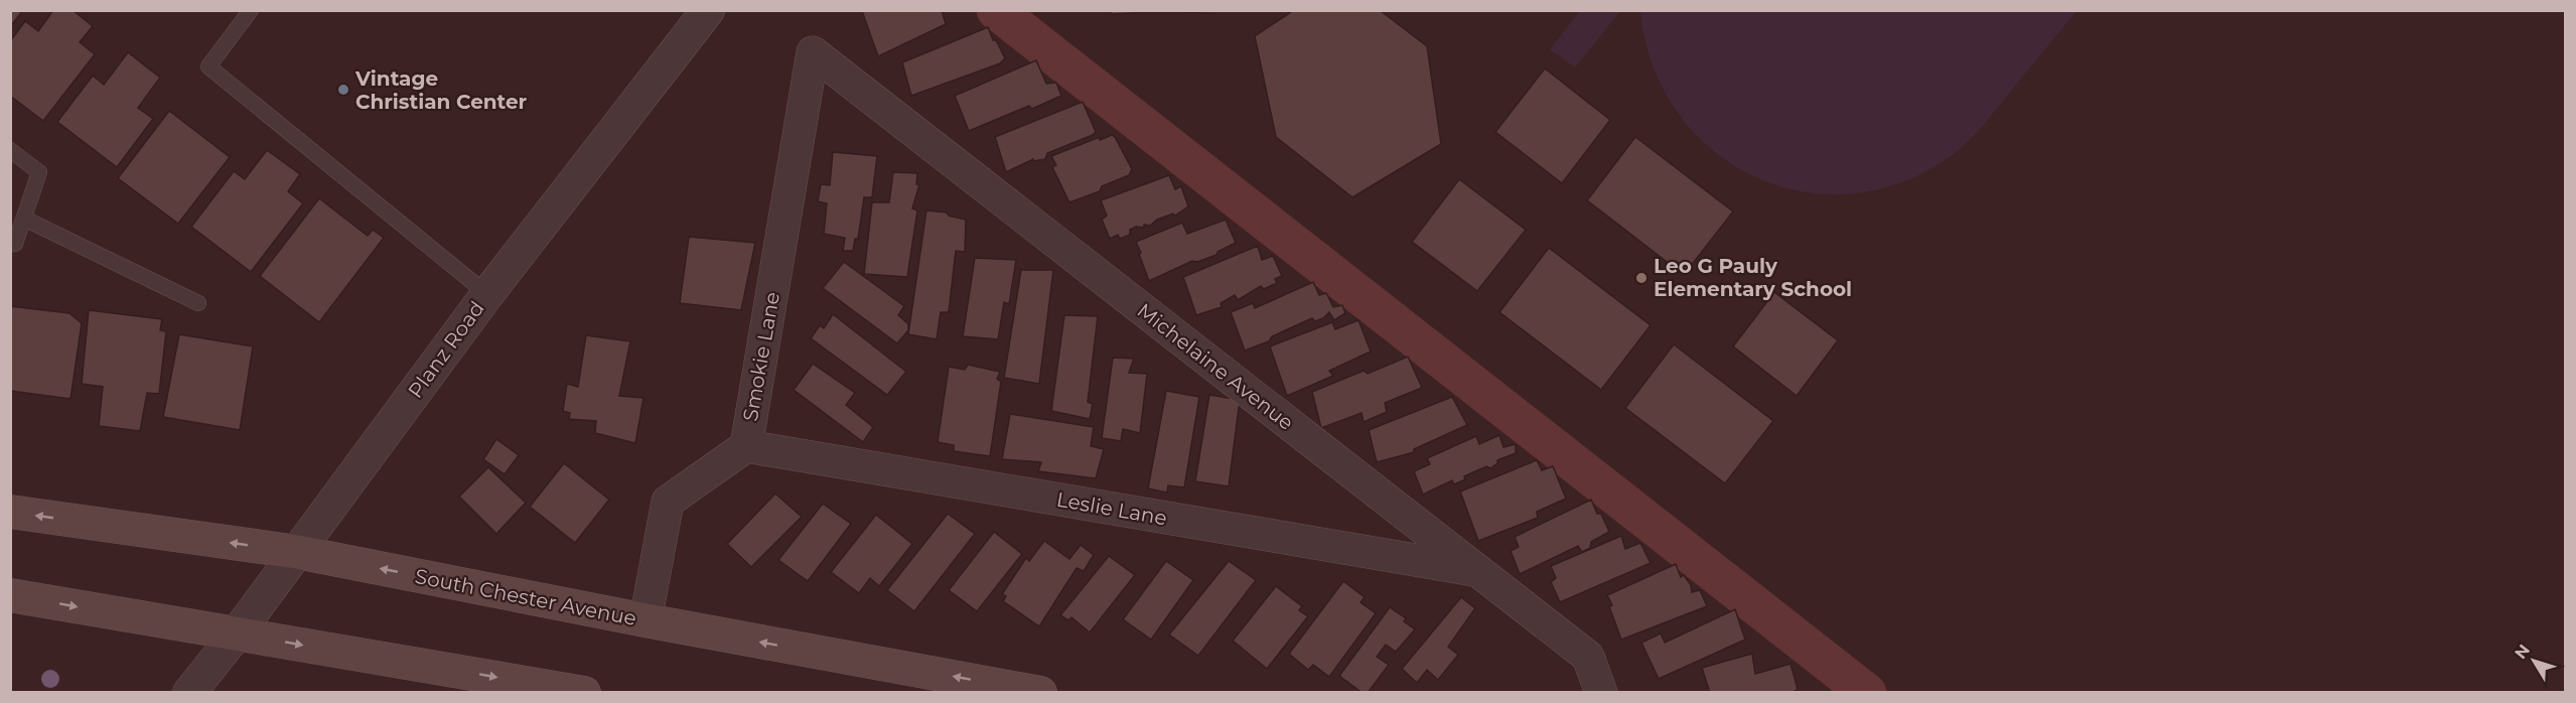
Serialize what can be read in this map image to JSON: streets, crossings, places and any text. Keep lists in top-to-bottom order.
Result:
{
  "streets": {
    "main road": ["South Chester Avenue"],
    "street": [
      "Planz Road",
      "Smokie Lane",
      "Michelaine Avenue",
      "Leslie Lane"
    ]
  },
  "crossings": [
    ["Planz Road", "South Chester Avenue"],
    ["Smokie Lane", "Michelaine Avenue"],
    ["Smokie Lane", "Leslie Lane"],
    ["Smokie Lane", "South Chester Avenue"],
    ["Michelaine Avenue", "Leslie Lane"]
  ],
  "places": ["Vintage Christian Center", "Leo G Pauly Elementary School"],
  "north": "top left"
}
